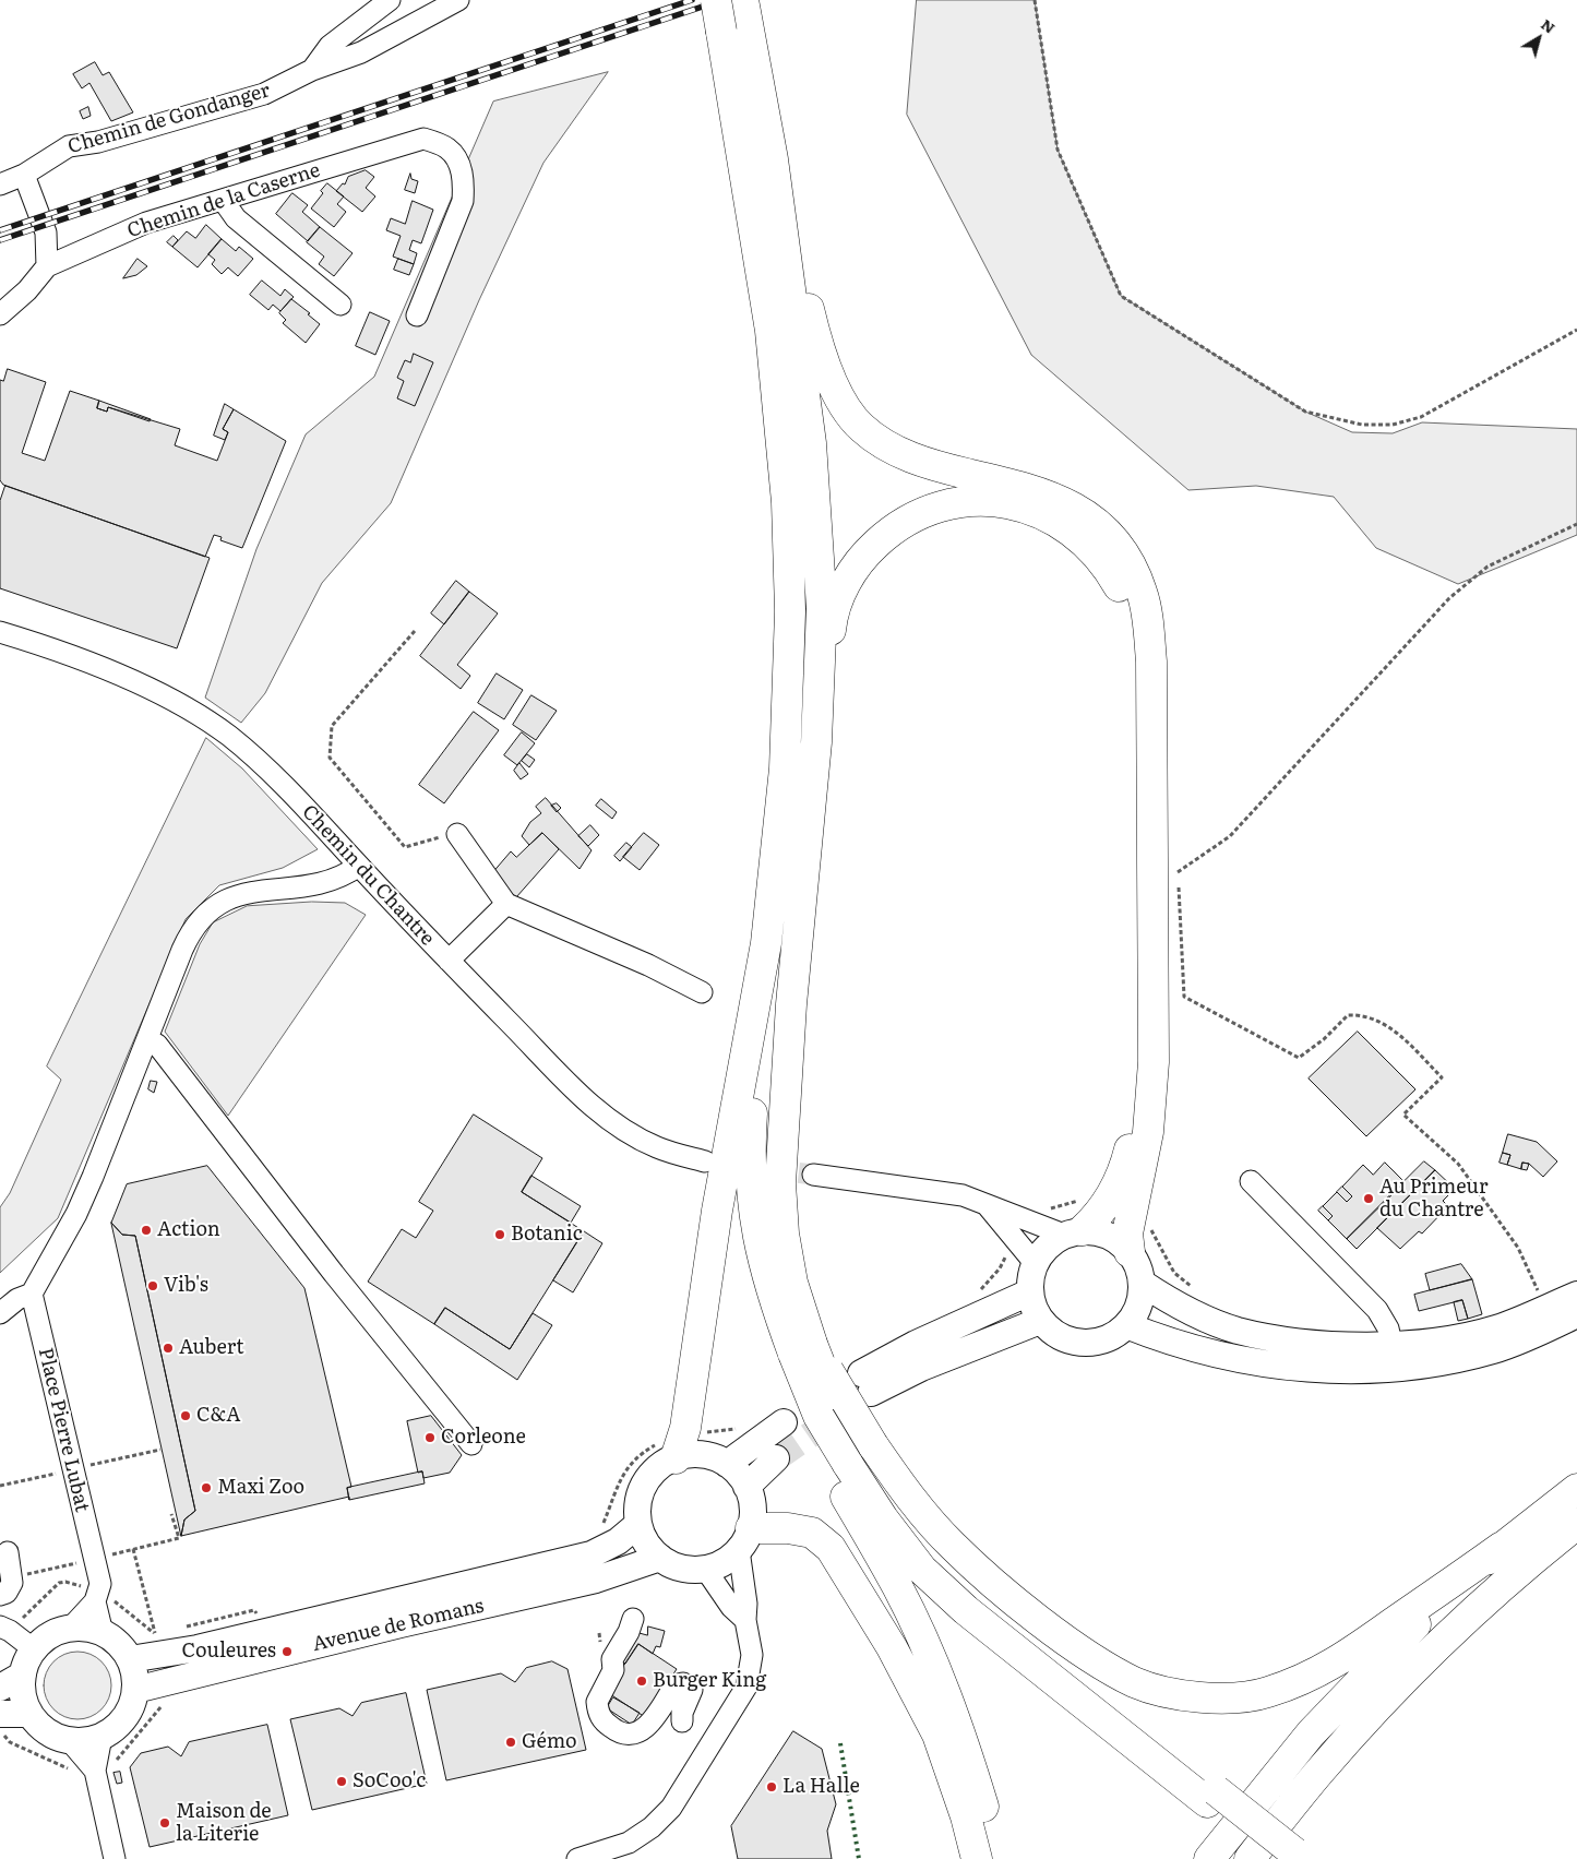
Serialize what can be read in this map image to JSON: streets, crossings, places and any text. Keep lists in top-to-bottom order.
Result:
{
  "streets": {
    "main road": ["Avenue de Romans"],
    "street": [
      "Chemin de Gondanger",
      "Chemin de la Caserne",
      "Chemin du Chantre",
      "Place Pierre Lubat"
    ]
  },
  "crossings": [
    ["Place Pierre Lubat", "Avenue de Romans"]
  ],
  "places": [
    "Au Primeur du Chantre",
    "Action",
    "Botanic",
    "Vib's",
    "Aubert",
    "C&A",
    "Corleone",
    "Maxi Zoo",
    "Couleures",
    "Burger King",
    "Gémo",
    "SoCoo'c",
    "La Halle",
    "Maison de la Literie"
  ],
  "north": "top right"
}
